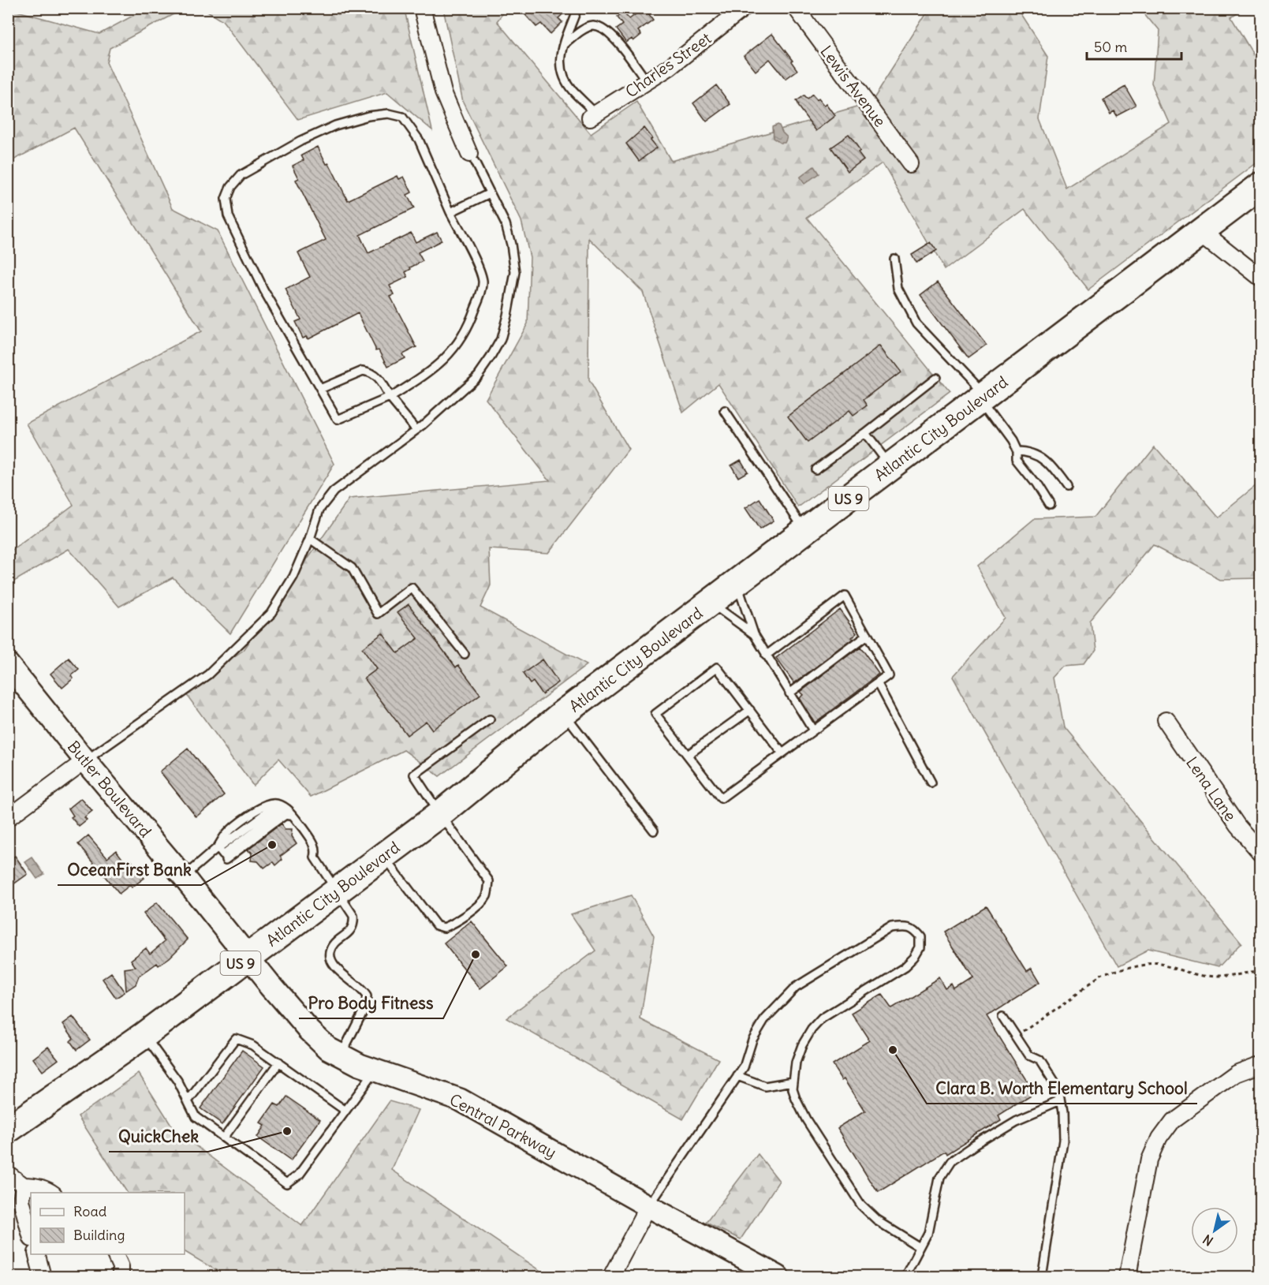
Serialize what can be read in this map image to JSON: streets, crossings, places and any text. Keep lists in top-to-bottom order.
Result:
{
  "streets": {
    "highway": ["Atlantic City Boulevard", "US 9"],
    "main road": ["Butler Boulevard", "Central Parkway"],
    "street": ["Charles Street", "Lewis Avenue", "Lena Lane"]
  },
  "crossings": [
    ["Atlantic City Boulevard", "Butler Boulevard"],
    ["Atlantic City Boulevard", "Central Parkway"],
    ["Butler Boulevard", "Central Parkway"]
  ],
  "places": [
    "OceanFirst Bank",
    "Pro Body Fitness",
    "Clara B. Worth Elementary School",
    "QuickChek"
  ],
  "legend": ["Road", "Building"],
  "scale_bar": "50 m",
  "north": "bottom left"
}
